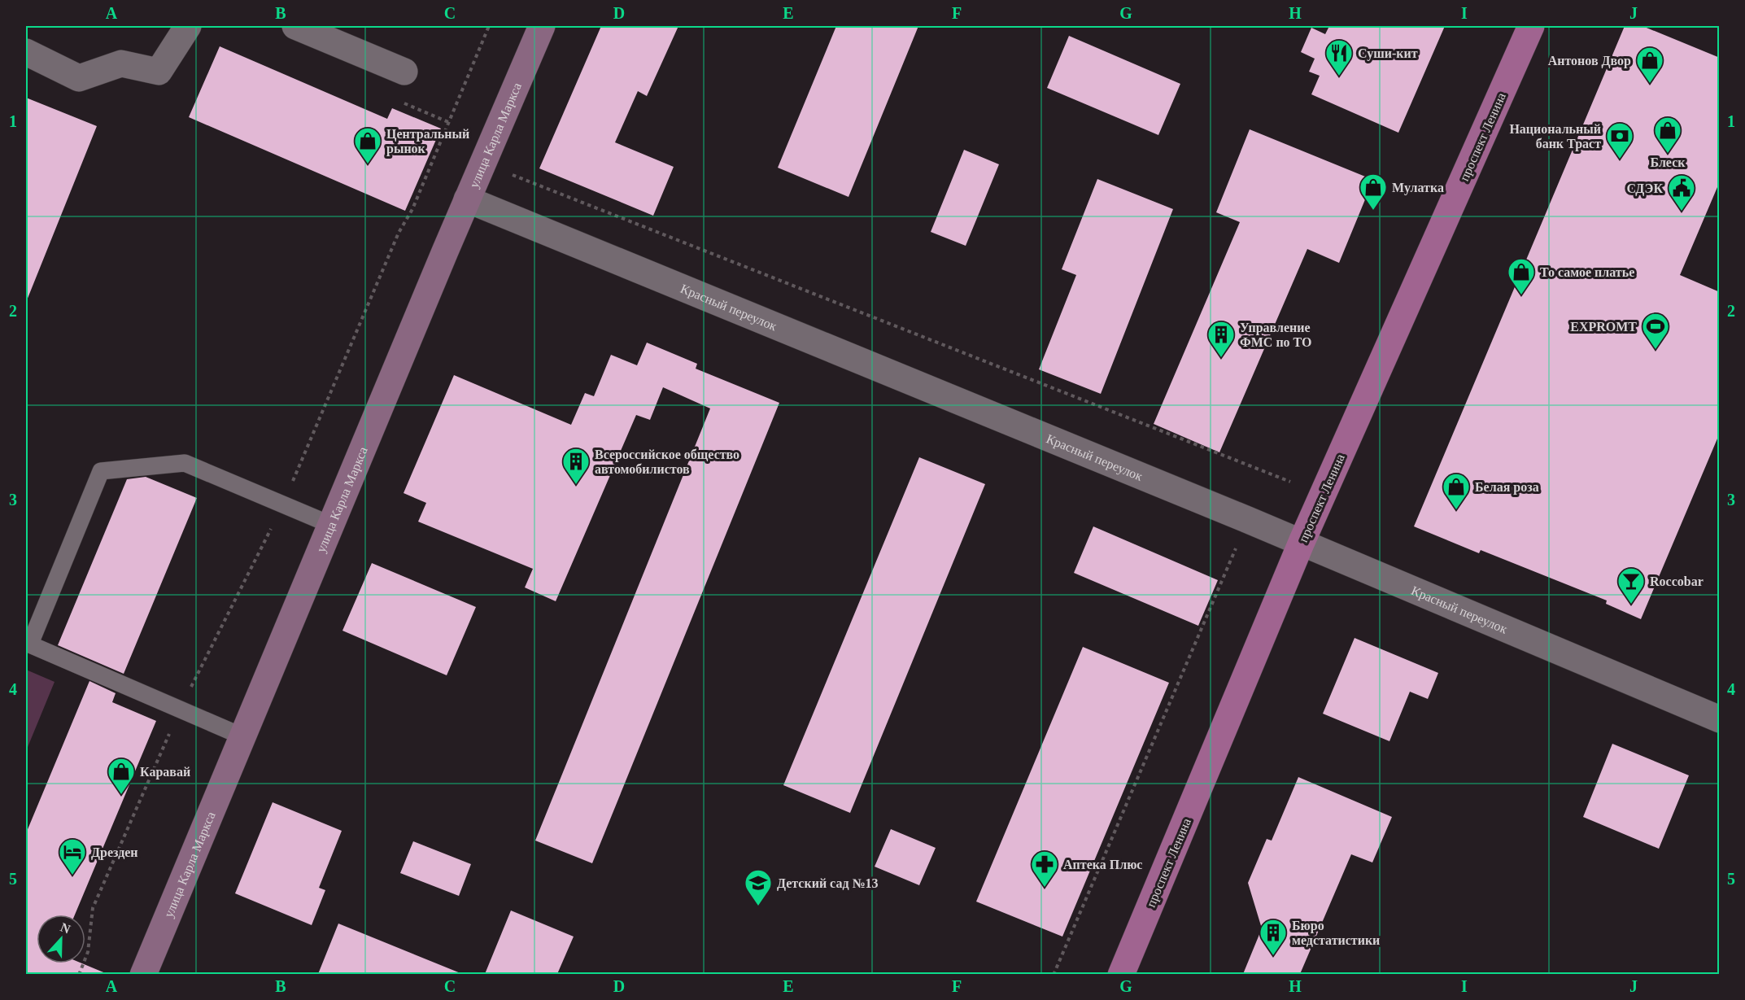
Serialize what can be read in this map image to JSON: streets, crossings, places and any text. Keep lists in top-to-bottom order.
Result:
{
  "streets": {
    "main road": ["проспект Ленина"],
    "street": ["улица Карла Маркса", "Красный переулок"]
  },
  "crossings": [
    ["улица Карла Маркса", "Красный переулок"],
    ["проспект Ленина", "Красный переулок"]
  ],
  "places": {
    "restaurant": ["Суши-кит"],
    "shop": [
      "Антонов Двор",
      "Блеск",
      "Центральный рынок",
      "Мулатка",
      "То самое платье",
      "Белая роза",
      "Каравай"
    ],
    "bank": ["Национальный банк Траст"],
    "public building": ["СДЭК"],
    "sports": ["EXPROMT"],
    "building": ["Управление ФМС по ТО", "Всероссийское общество автомобилистов", "Бюро медстатистики"],
    "bar": ["Roccobar"],
    "hotel": ["Дрезден"],
    "pharmacy": ["Аптека Плюс"],
    "school or university": ["Детский сад №13"]
  },
  "north": "top",
  "grid": {
    "columns": [
      "A",
      "B",
      "C",
      "D",
      "E",
      "F",
      "G",
      "H",
      "I",
      "J"
    ],
    "rows": [
      "1",
      "2",
      "3",
      "4",
      "5"
    ]
  }
}
